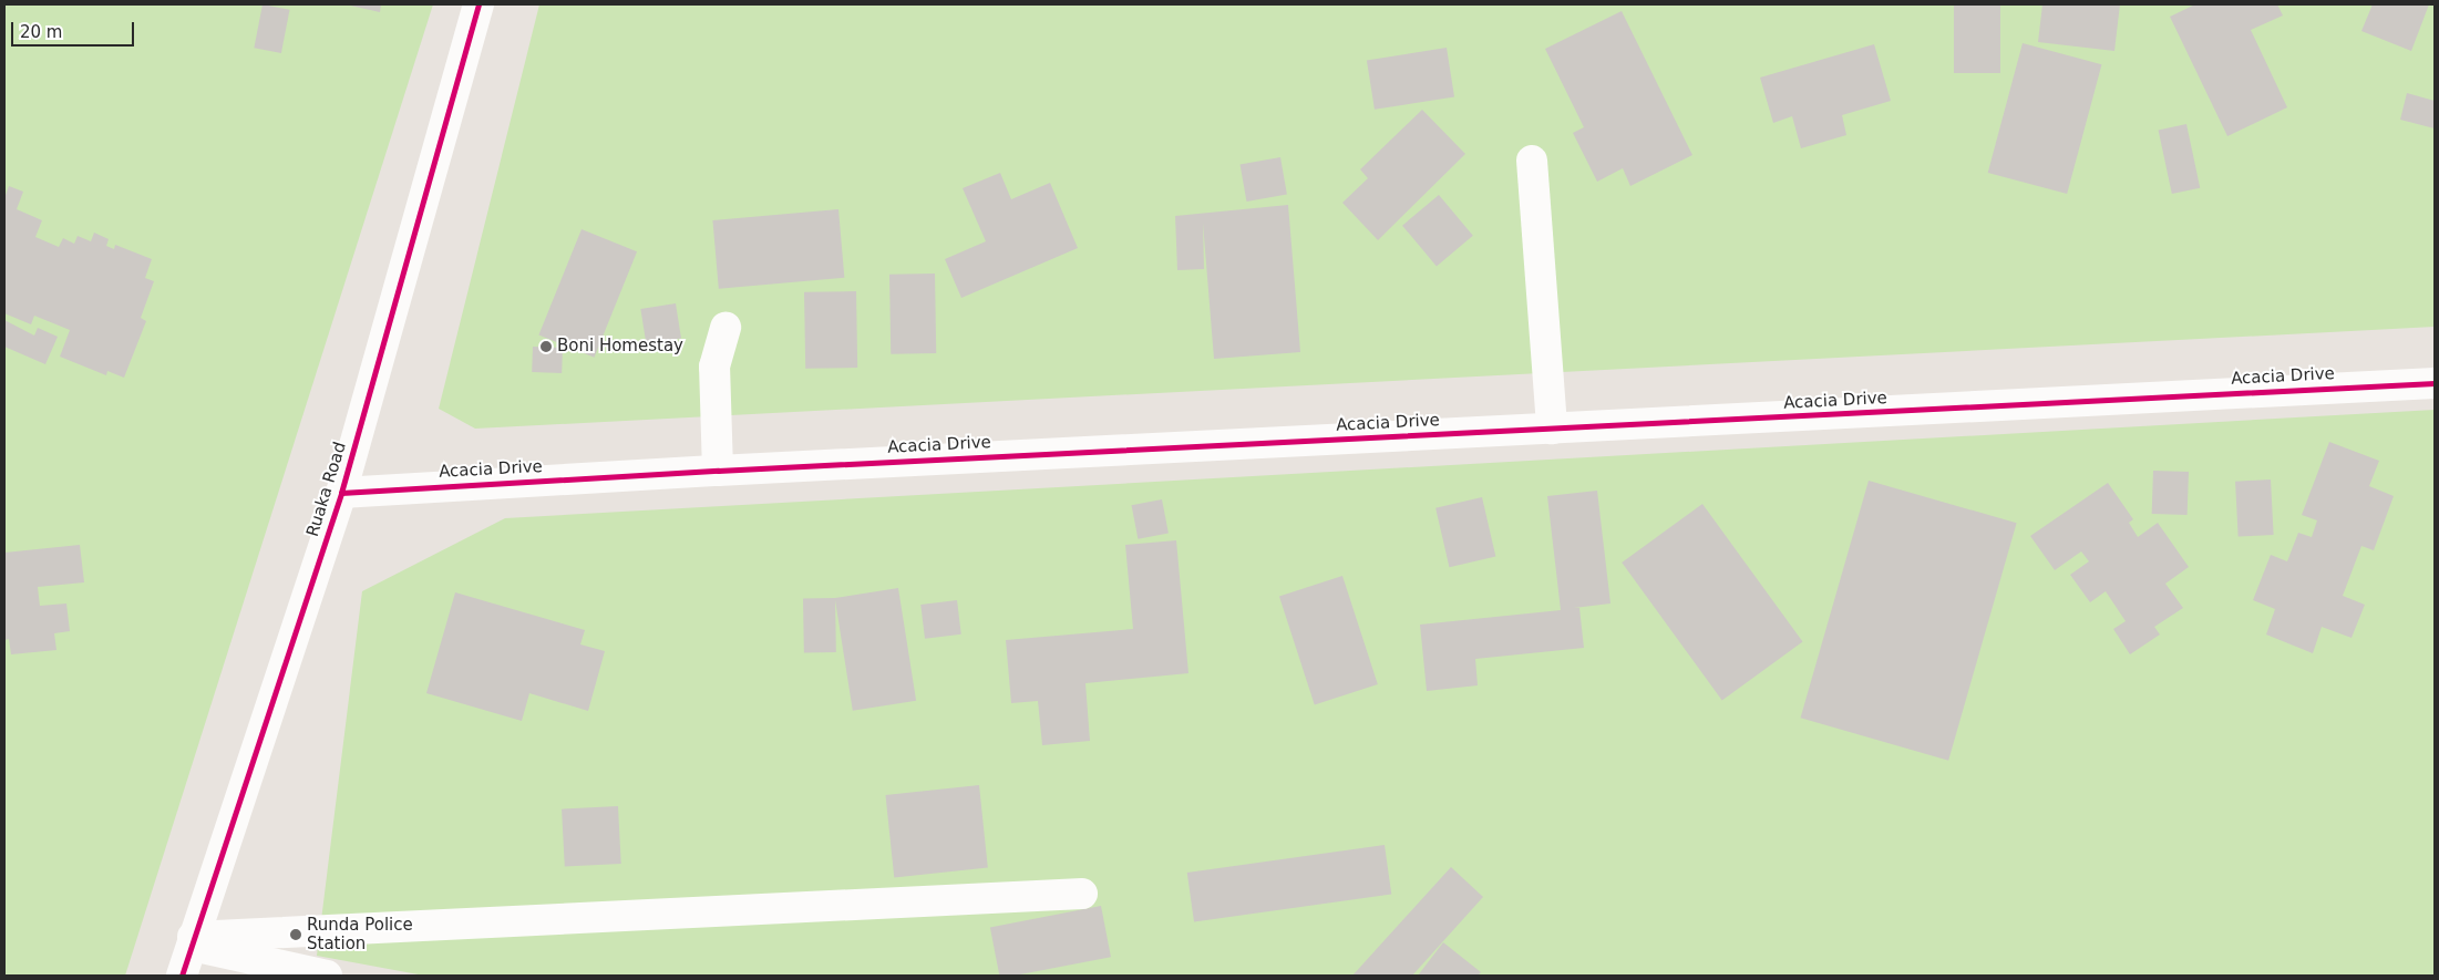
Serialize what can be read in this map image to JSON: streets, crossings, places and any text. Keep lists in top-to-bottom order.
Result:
{
  "streets": {
    "street": ["Acacia Drive", "Ruaka Road"]
  },
  "crossings": [
    ["Acacia Drive", "Ruaka Road"]
  ],
  "places": ["Boni Homestay", "Runda Police Station"],
  "scale_bar": "20 m"
}
